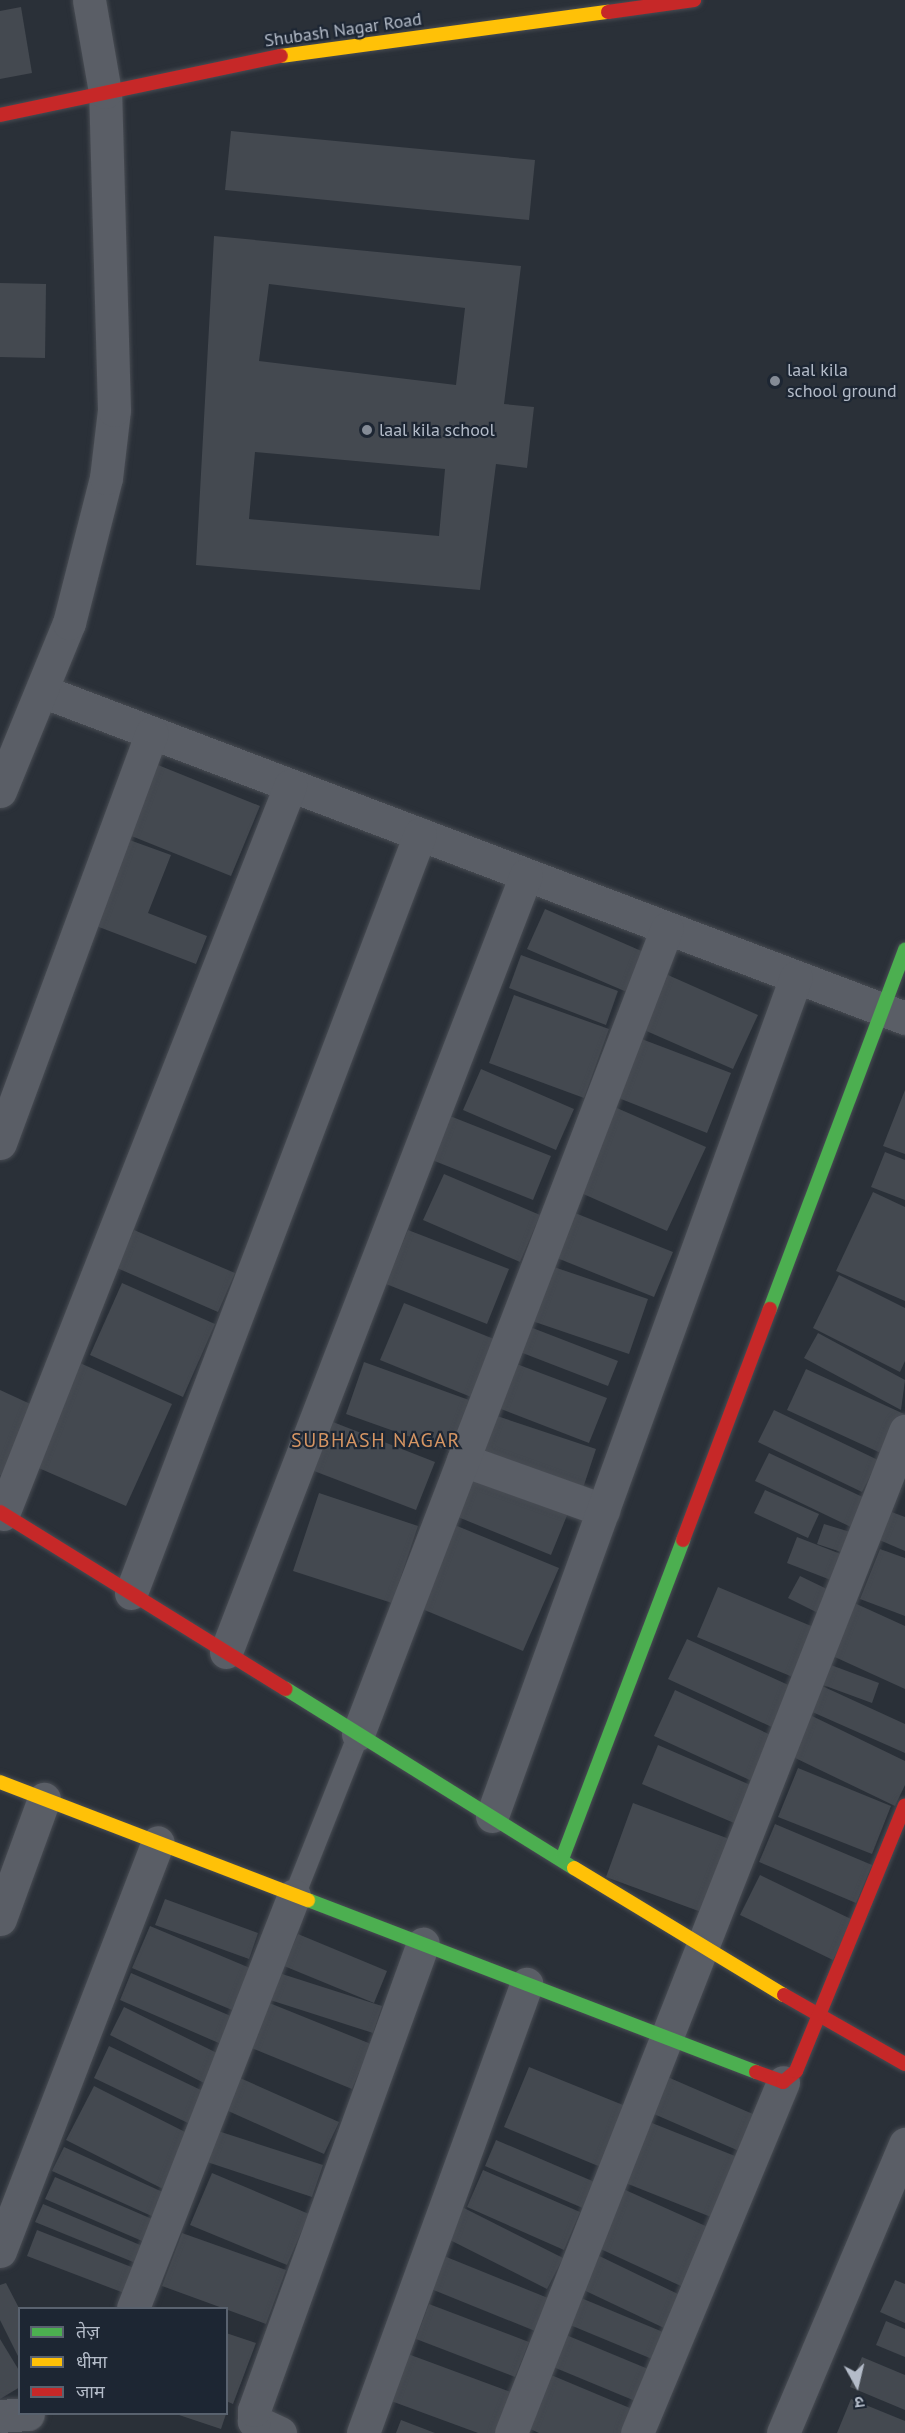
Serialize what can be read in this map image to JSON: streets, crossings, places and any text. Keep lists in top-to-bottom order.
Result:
{
  "streets": {
    "street": ["Shubash Nagar Road"]
  },
  "districts": ["SUBHASH NAGAR"],
  "places": ["laal kila school ground", "laal kila school"],
  "legend": ["तेज़", "धीमा", "जाम"],
  "north": "bottom"
}
